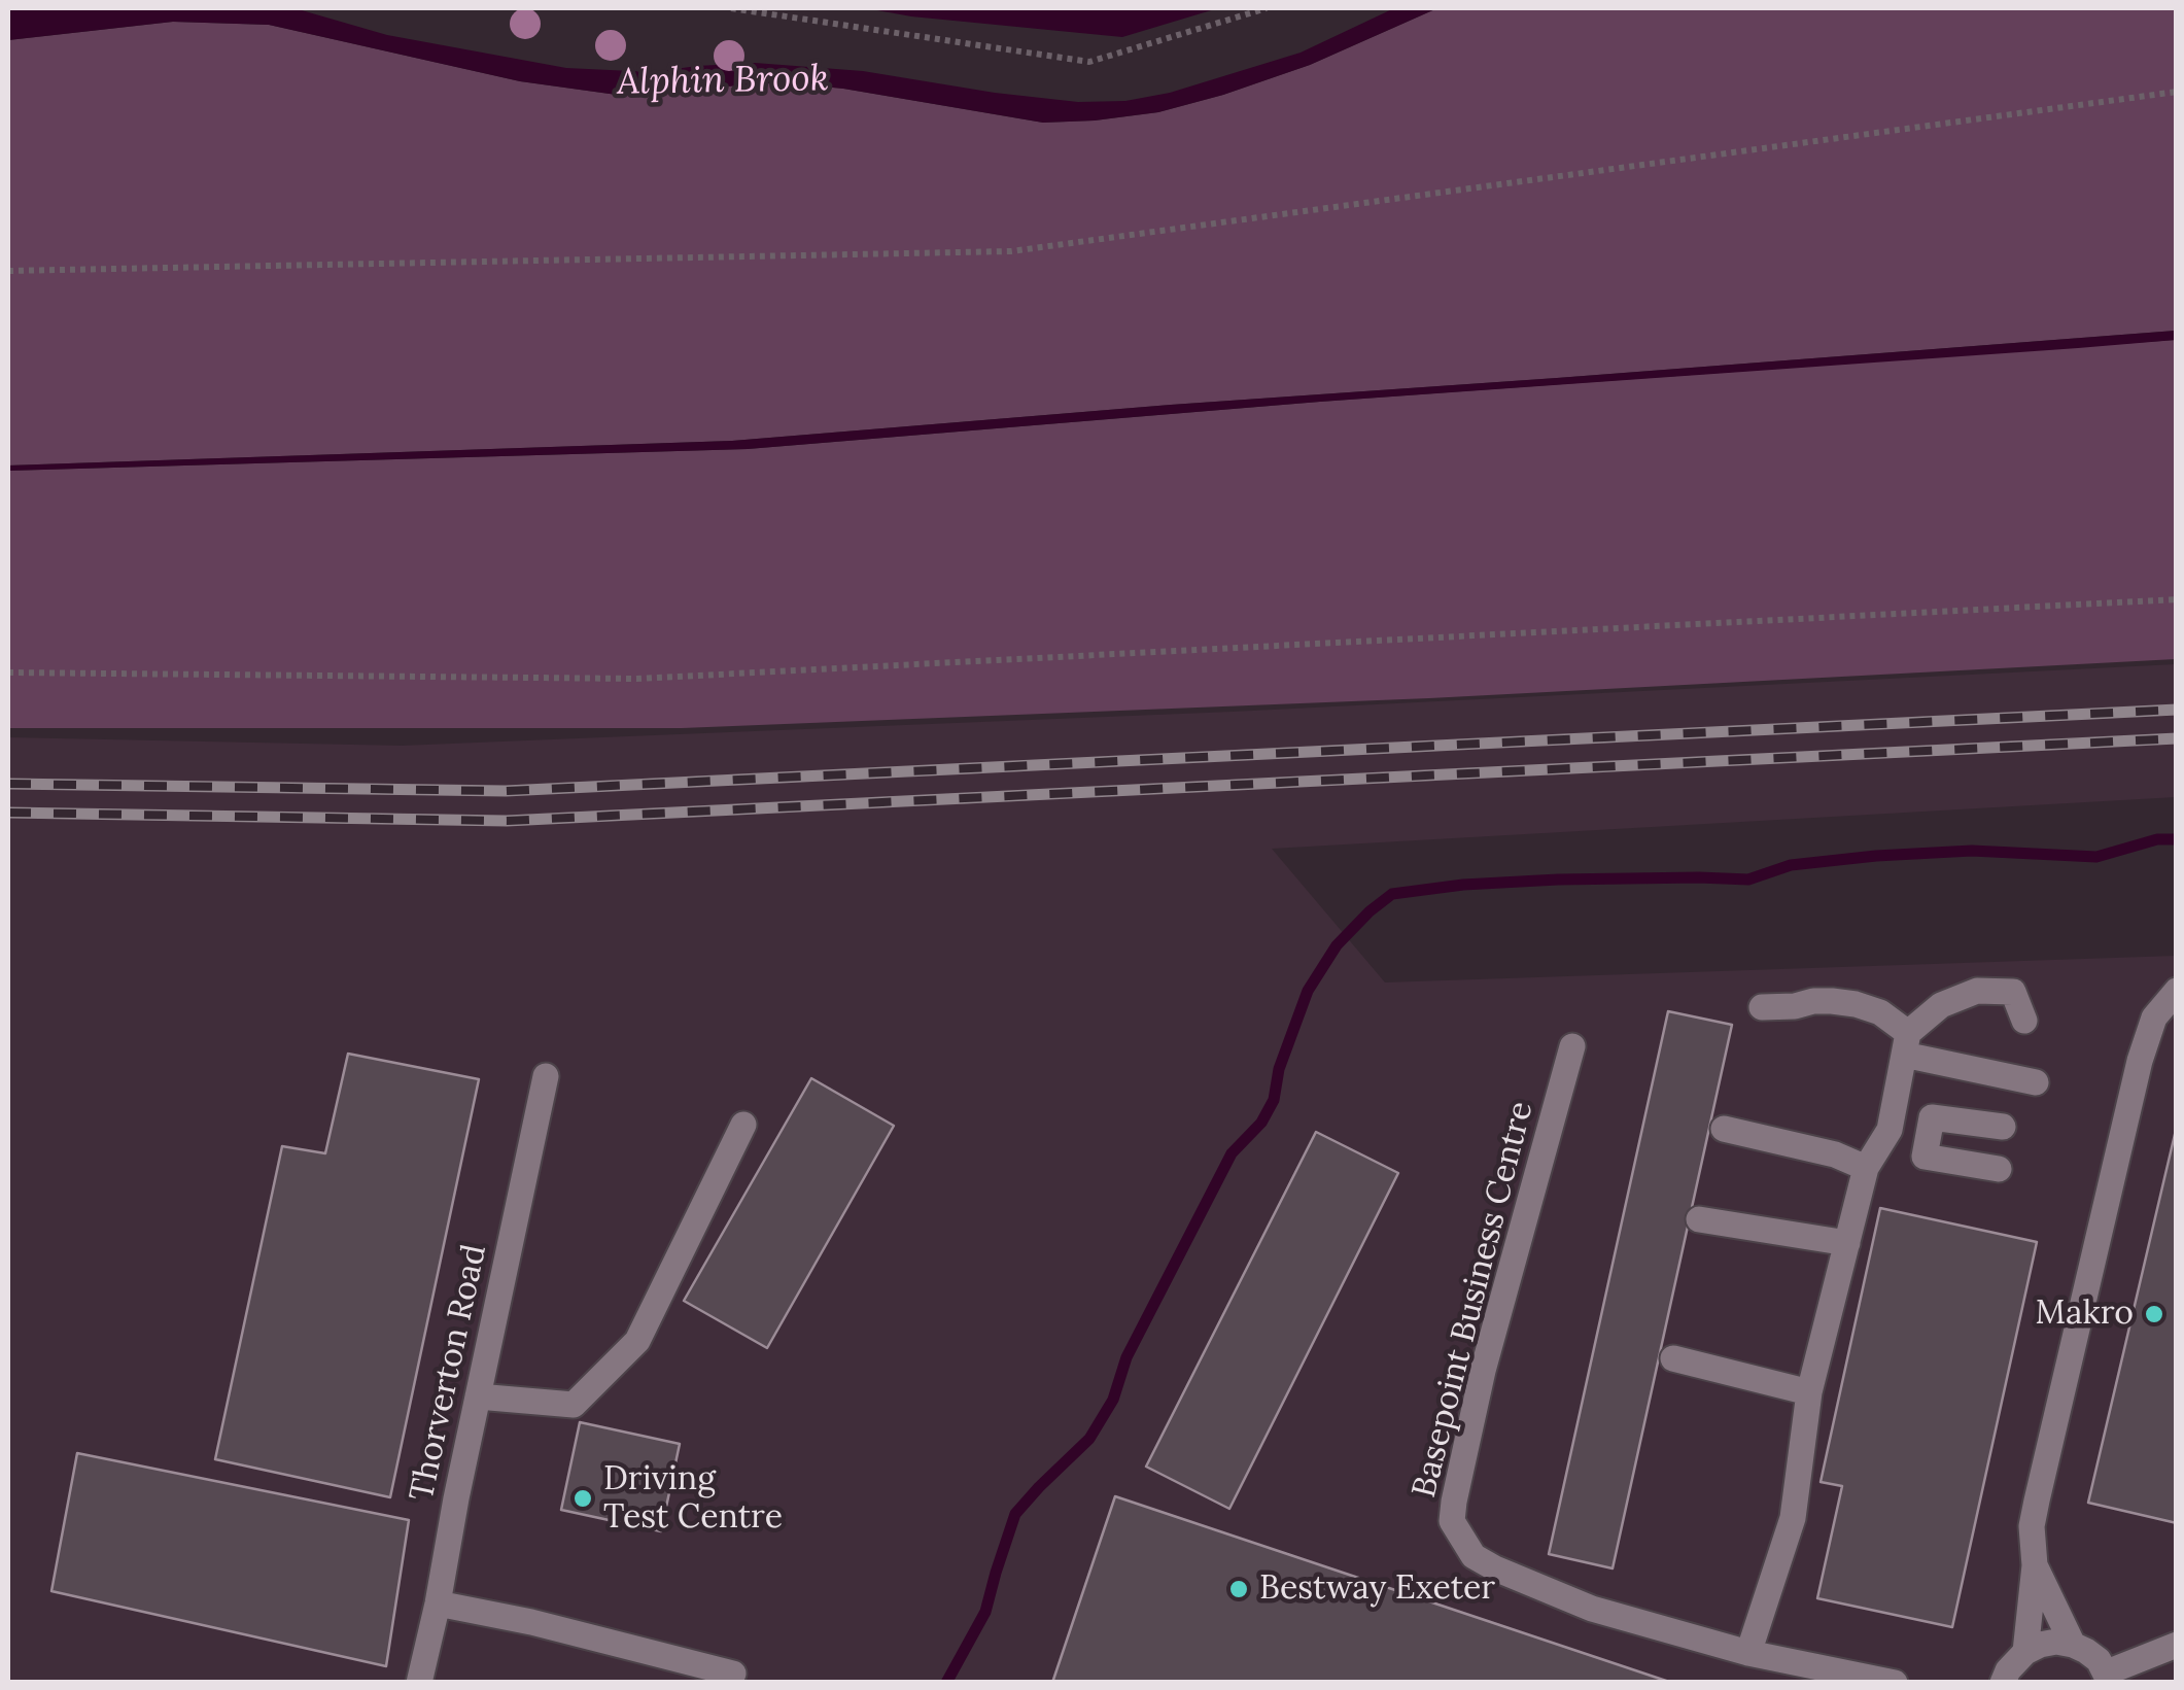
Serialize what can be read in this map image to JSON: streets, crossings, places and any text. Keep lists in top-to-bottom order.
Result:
{
  "streets": {
    "street": ["Basepoint Business Centre", "Thorverton Road"]
  },
  "water": ["Alphin Brook"],
  "places": ["Makro", "Driving Test Centre", "Bestway Exeter"]
}
